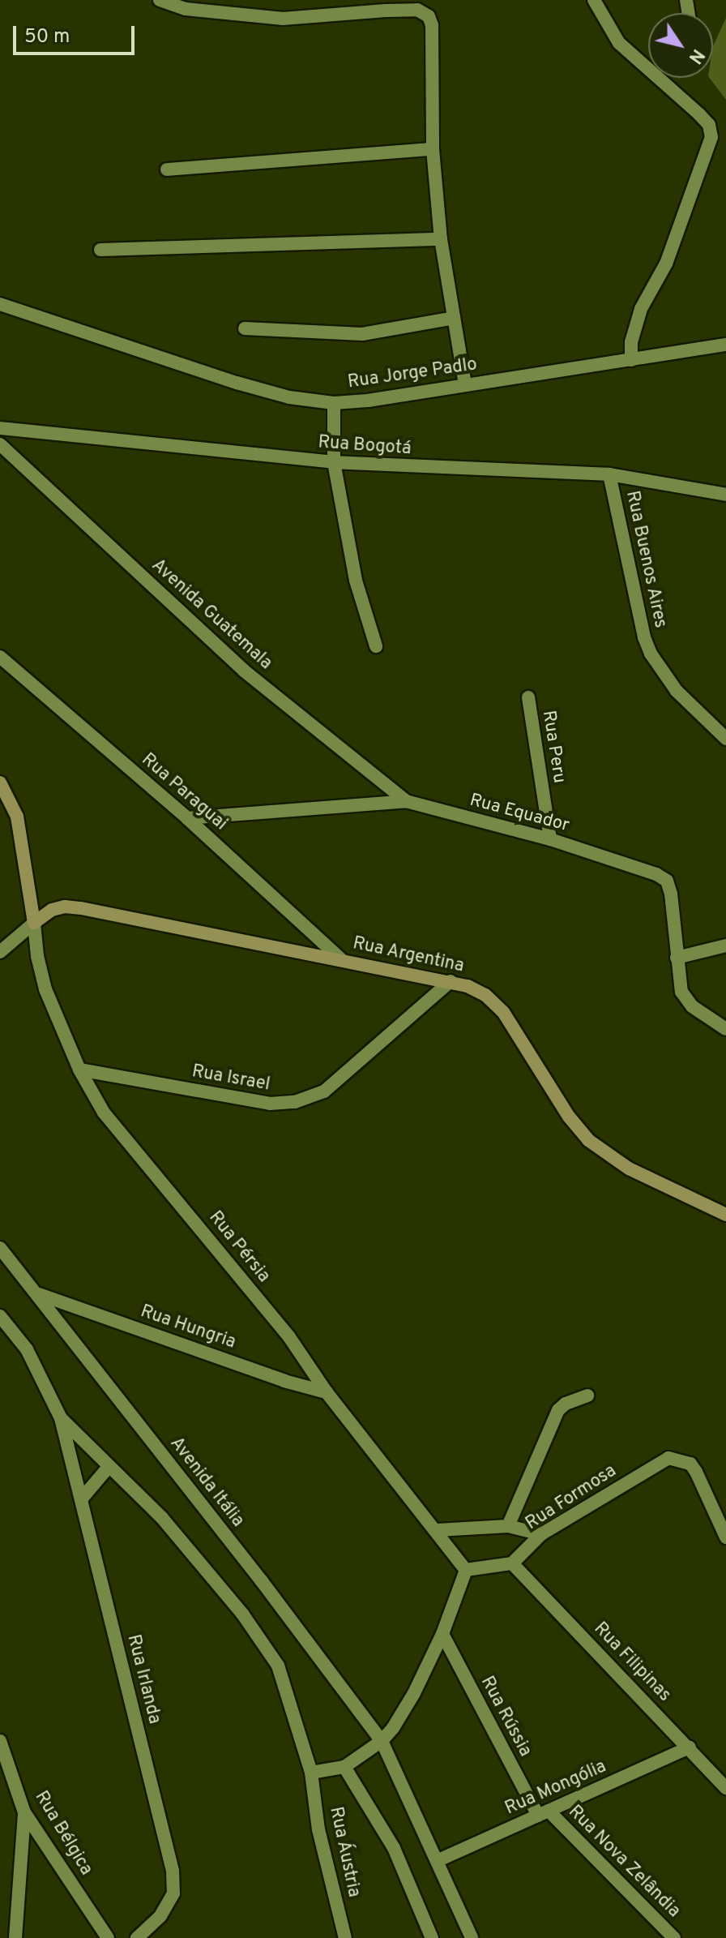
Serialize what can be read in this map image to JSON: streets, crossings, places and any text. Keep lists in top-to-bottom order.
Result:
{
  "streets": {
    "main road": ["Rua Argentina"],
    "street": [
      "Rua Jorge Padlo",
      "Rua Bogotá",
      "Rua Buenos Aires",
      "Avenida Guatemala",
      "Rua Peru",
      "Rua Paraguai",
      "Rua Equador",
      "Rua Israel",
      "Rua Pérsia",
      "Rua Hungria",
      "Avenida Itália",
      "Rua Formosa",
      "Rua Filipinas",
      "Rua Irlanda",
      "Rua Rússia",
      "Rua Mongólia",
      "Rua Bélgica",
      "Rua Áustria",
      "Rua Nova Zelândia"
    ]
  },
  "crossings": [
    ["Rua Bogotá", "Rua Buenos Aires"],
    ["Avenida Guatemala", "Rua Equador"],
    ["Rua Peru", "Rua Equador"],
    ["Rua Paraguai", "Rua Equador"],
    ["Rua Paraguai", "Rua Argentina"],
    ["Rua Argentina", "Rua Israel"],
    ["Rua Argentina", "Rua Pérsia"],
    ["Rua Israel", "Rua Pérsia"],
    ["Rua Pérsia", "Rua Hungria"],
    ["Rua Hungria", "Avenida Itália"],
    ["Avenida Itália", "Rua Mongólia"],
    ["Rua Formosa", "Rua Filipinas"],
    ["Rua Filipinas", "Rua Mongólia"],
    ["Rua Rússia", "Rua Mongólia"],
    ["Rua Rússia", "Rua Nova Zelândia"],
    ["Rua Mongólia", "Rua Nova Zelândia"]
  ],
  "scale_bar": "50 m",
  "north": "bottom right"
}
